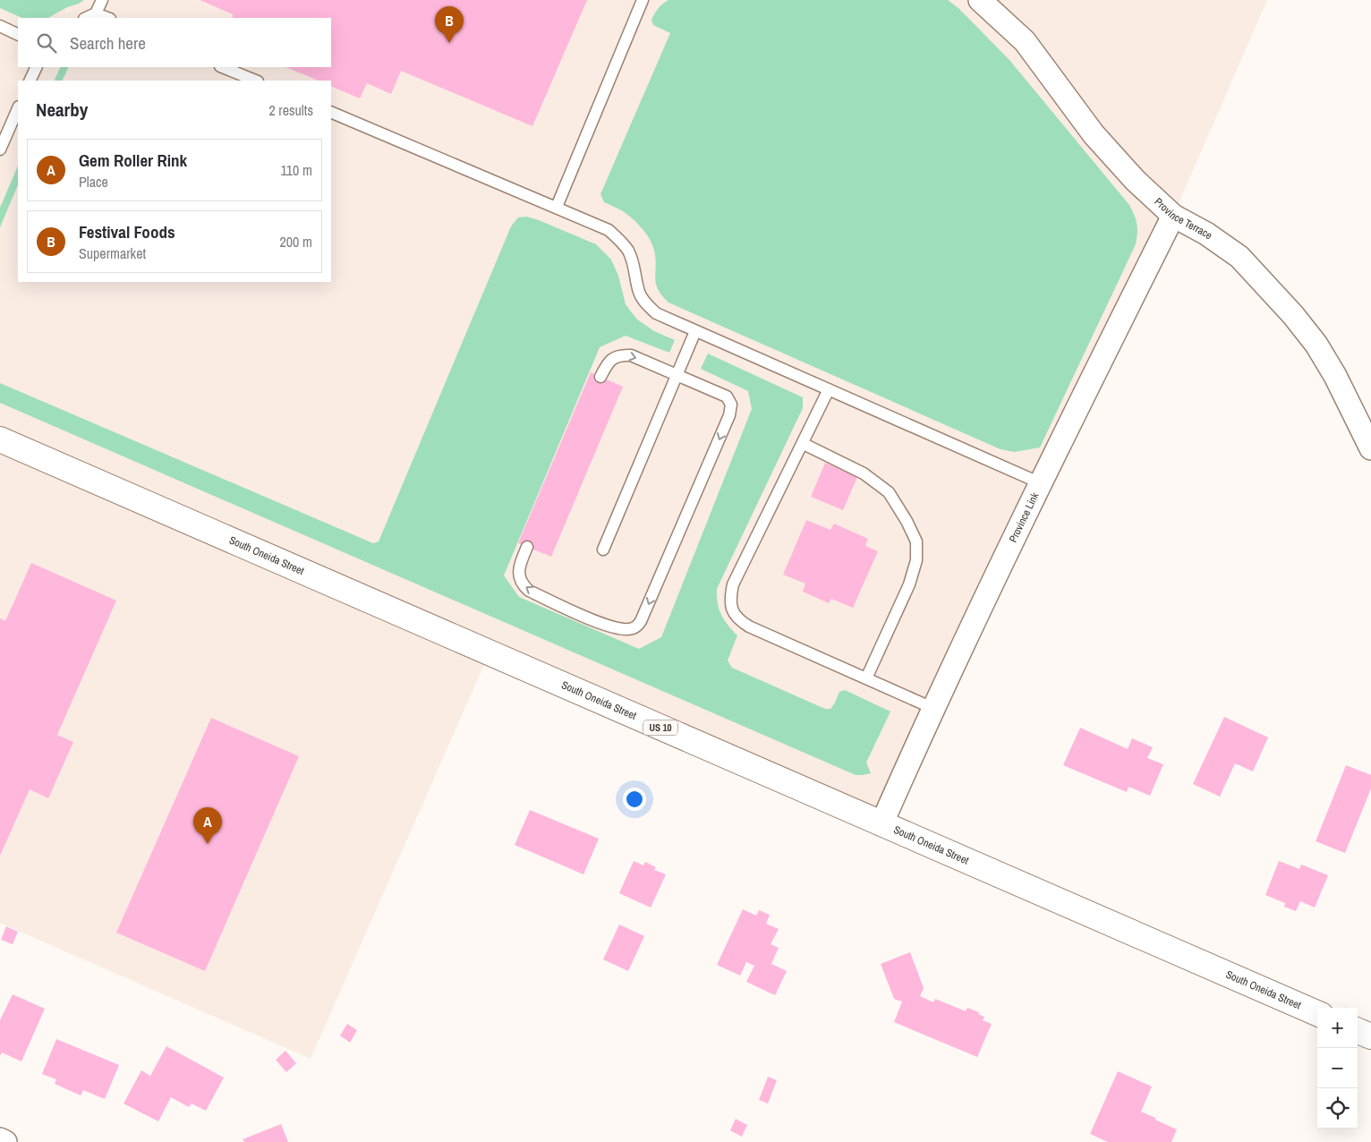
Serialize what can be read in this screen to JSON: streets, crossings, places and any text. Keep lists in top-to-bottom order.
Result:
{
  "streets": {
    "highway": ["South Oneida Street", "US 10"],
    "street": ["Province Terrace", "Province Link"]
  },
  "crossings": [
    ["Province Terrace", "Province Link"],
    ["Province Link", "South Oneida Street"]
  ],
  "page": {
    "pins": ["B", "A"],
    "search": "Search here",
    "heading": ["Nearby", "2 results"],
    "list": [
      {
        "mark": "A",
        "name": "Gem Roller Rink",
        "note": "Place",
        "value": "110 m"
      },
      {
        "mark": "B",
        "name": "Festival Foods",
        "note": "Supermarket",
        "value": "200 m"
      }
    ],
    "map_buttons": ["+", "−"]
  }
}
